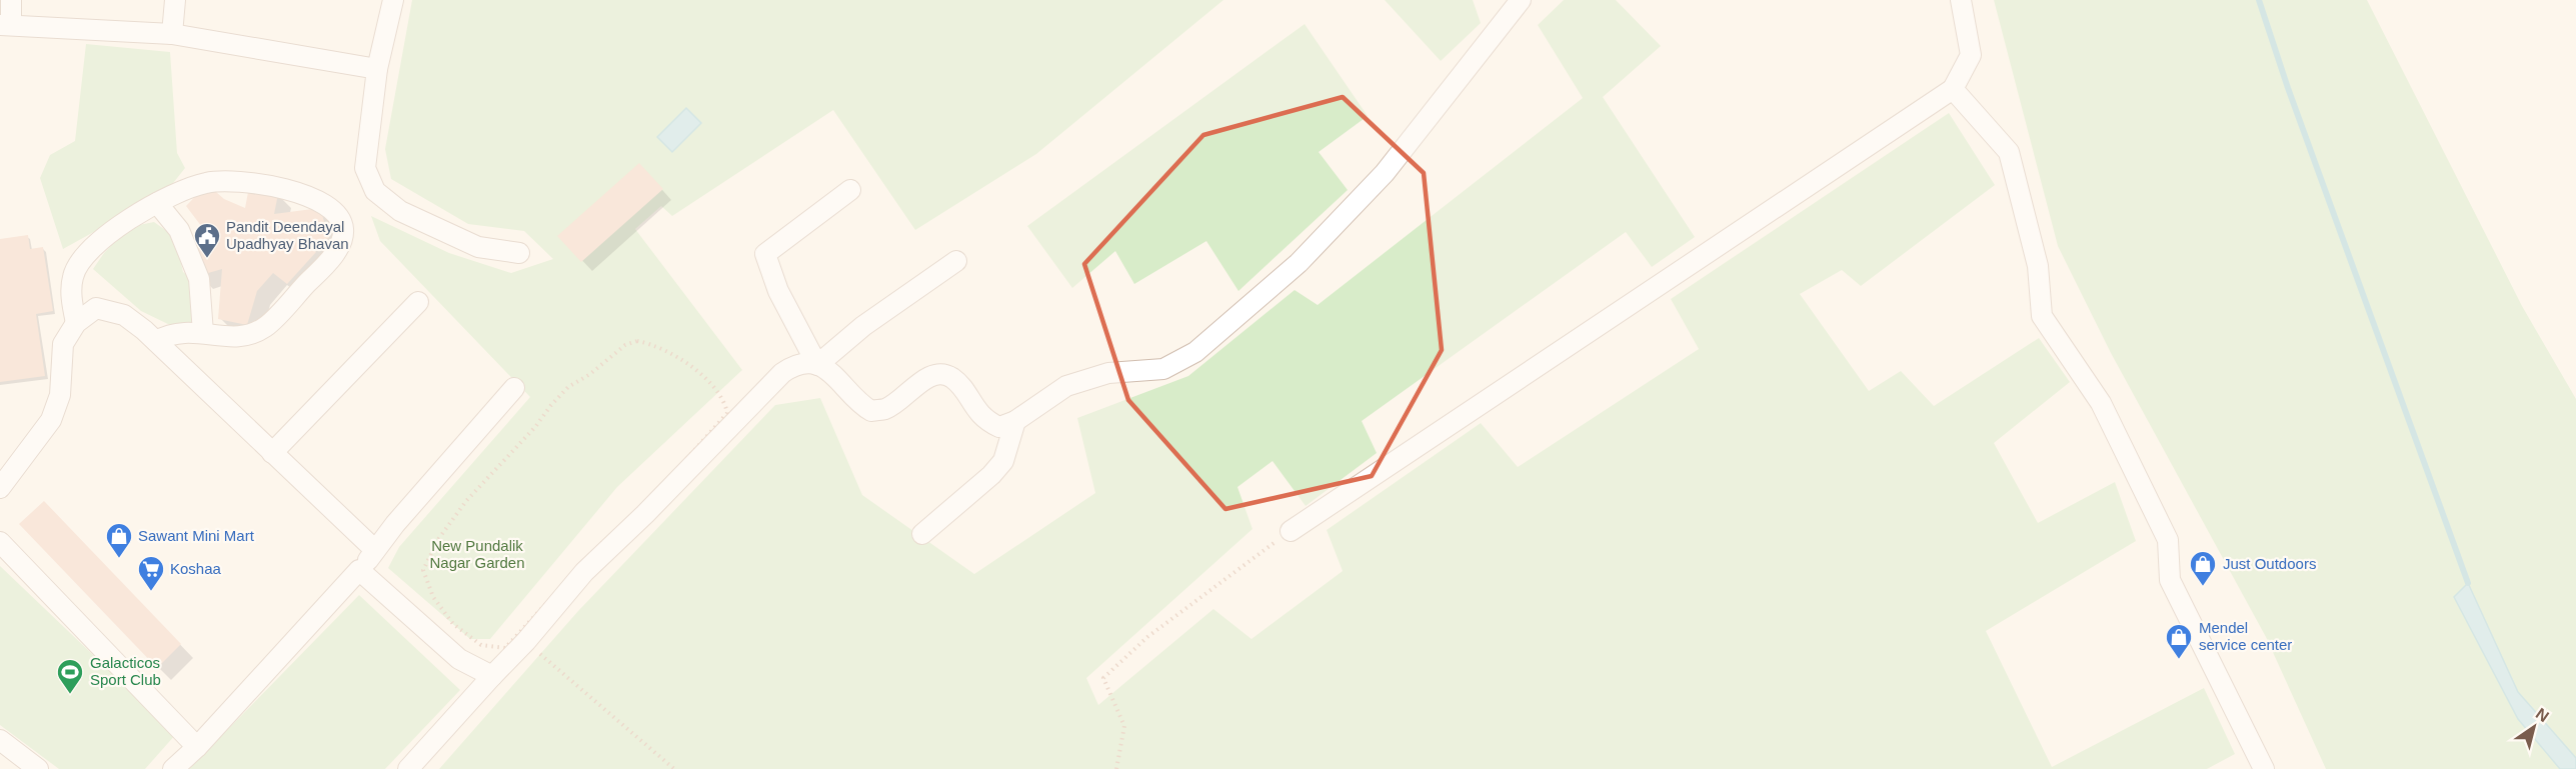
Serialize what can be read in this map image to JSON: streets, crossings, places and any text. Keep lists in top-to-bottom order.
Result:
{
  "parks": ["New Pundalik Nagar Garden"],
  "places": {
    "public building": ["Pandit Deendayal Upadhyay Bhavan"],
    "shop": ["Sawant Mini Mart", "Just Outdoors", "Mendel service center"],
    "supermarket": ["Koshaa"],
    "sports": ["Galacticos Sport Club"]
  },
  "north": "top right"
}
